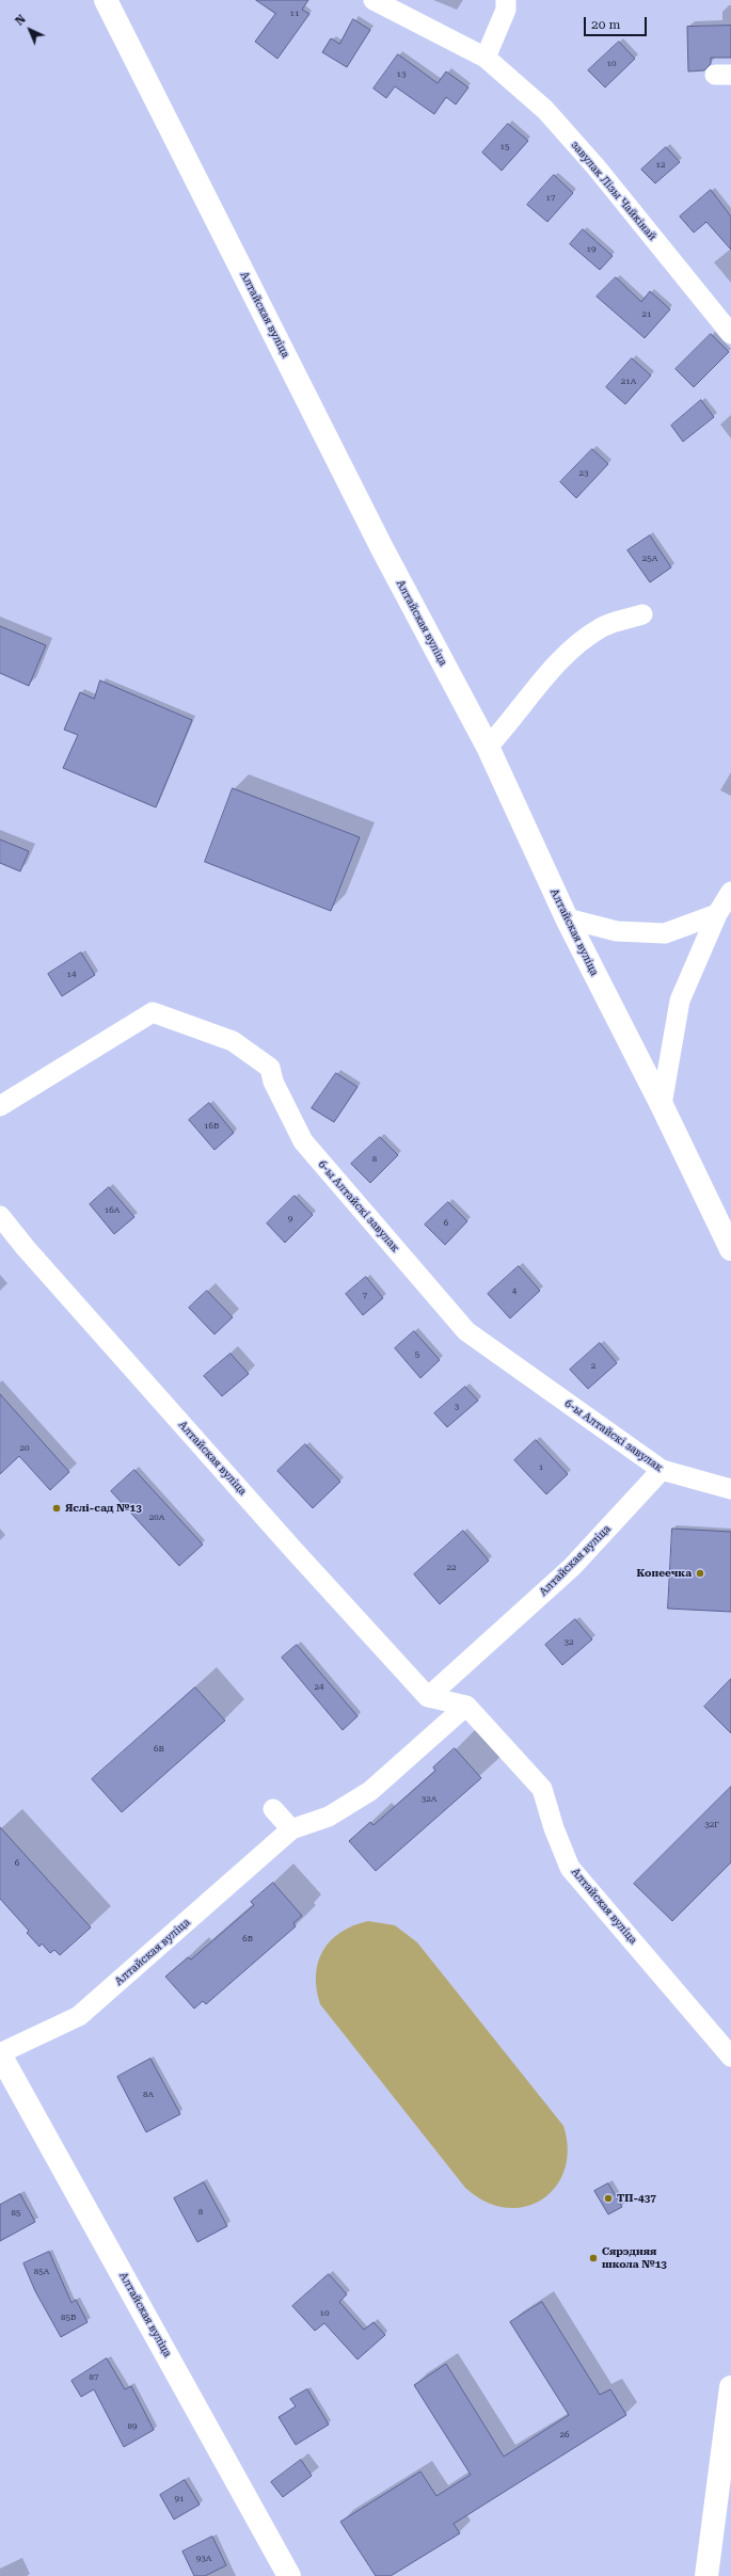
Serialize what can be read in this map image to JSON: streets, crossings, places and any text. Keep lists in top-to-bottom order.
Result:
{
  "streets": {
    "main road": ["Алтайская вуліца"],
    "street": ["завулак Лізы Чайкінай", "6-ы Алтайскі завулак"]
  },
  "crossings": [
    ["Алтайская вуліца", "6-ы Алтайскі завулак"]
  ],
  "places": [
    "Яслі-сад №13",
    "Копеечка",
    "ТП-437",
    "Сярэдняя школа №13"
  ],
  "house_numbers": [
    "11",
    "10",
    "13",
    "15",
    "12",
    "17",
    "19",
    "21",
    "21А",
    "23",
    "25А",
    "14",
    "16Б",
    "8",
    "16А",
    "9",
    "6",
    "4",
    "7",
    "5",
    "2",
    "3",
    "20",
    "1",
    "20А",
    "22",
    "32",
    "24",
    "6В",
    "32А",
    "32Г",
    "6",
    "6Б",
    "8А",
    "8",
    "85",
    "85А",
    "10",
    "85Б",
    "87",
    "89",
    "26",
    "91",
    "93А"
  ],
  "scale_bar": "20 m",
  "north": "top left"
}
